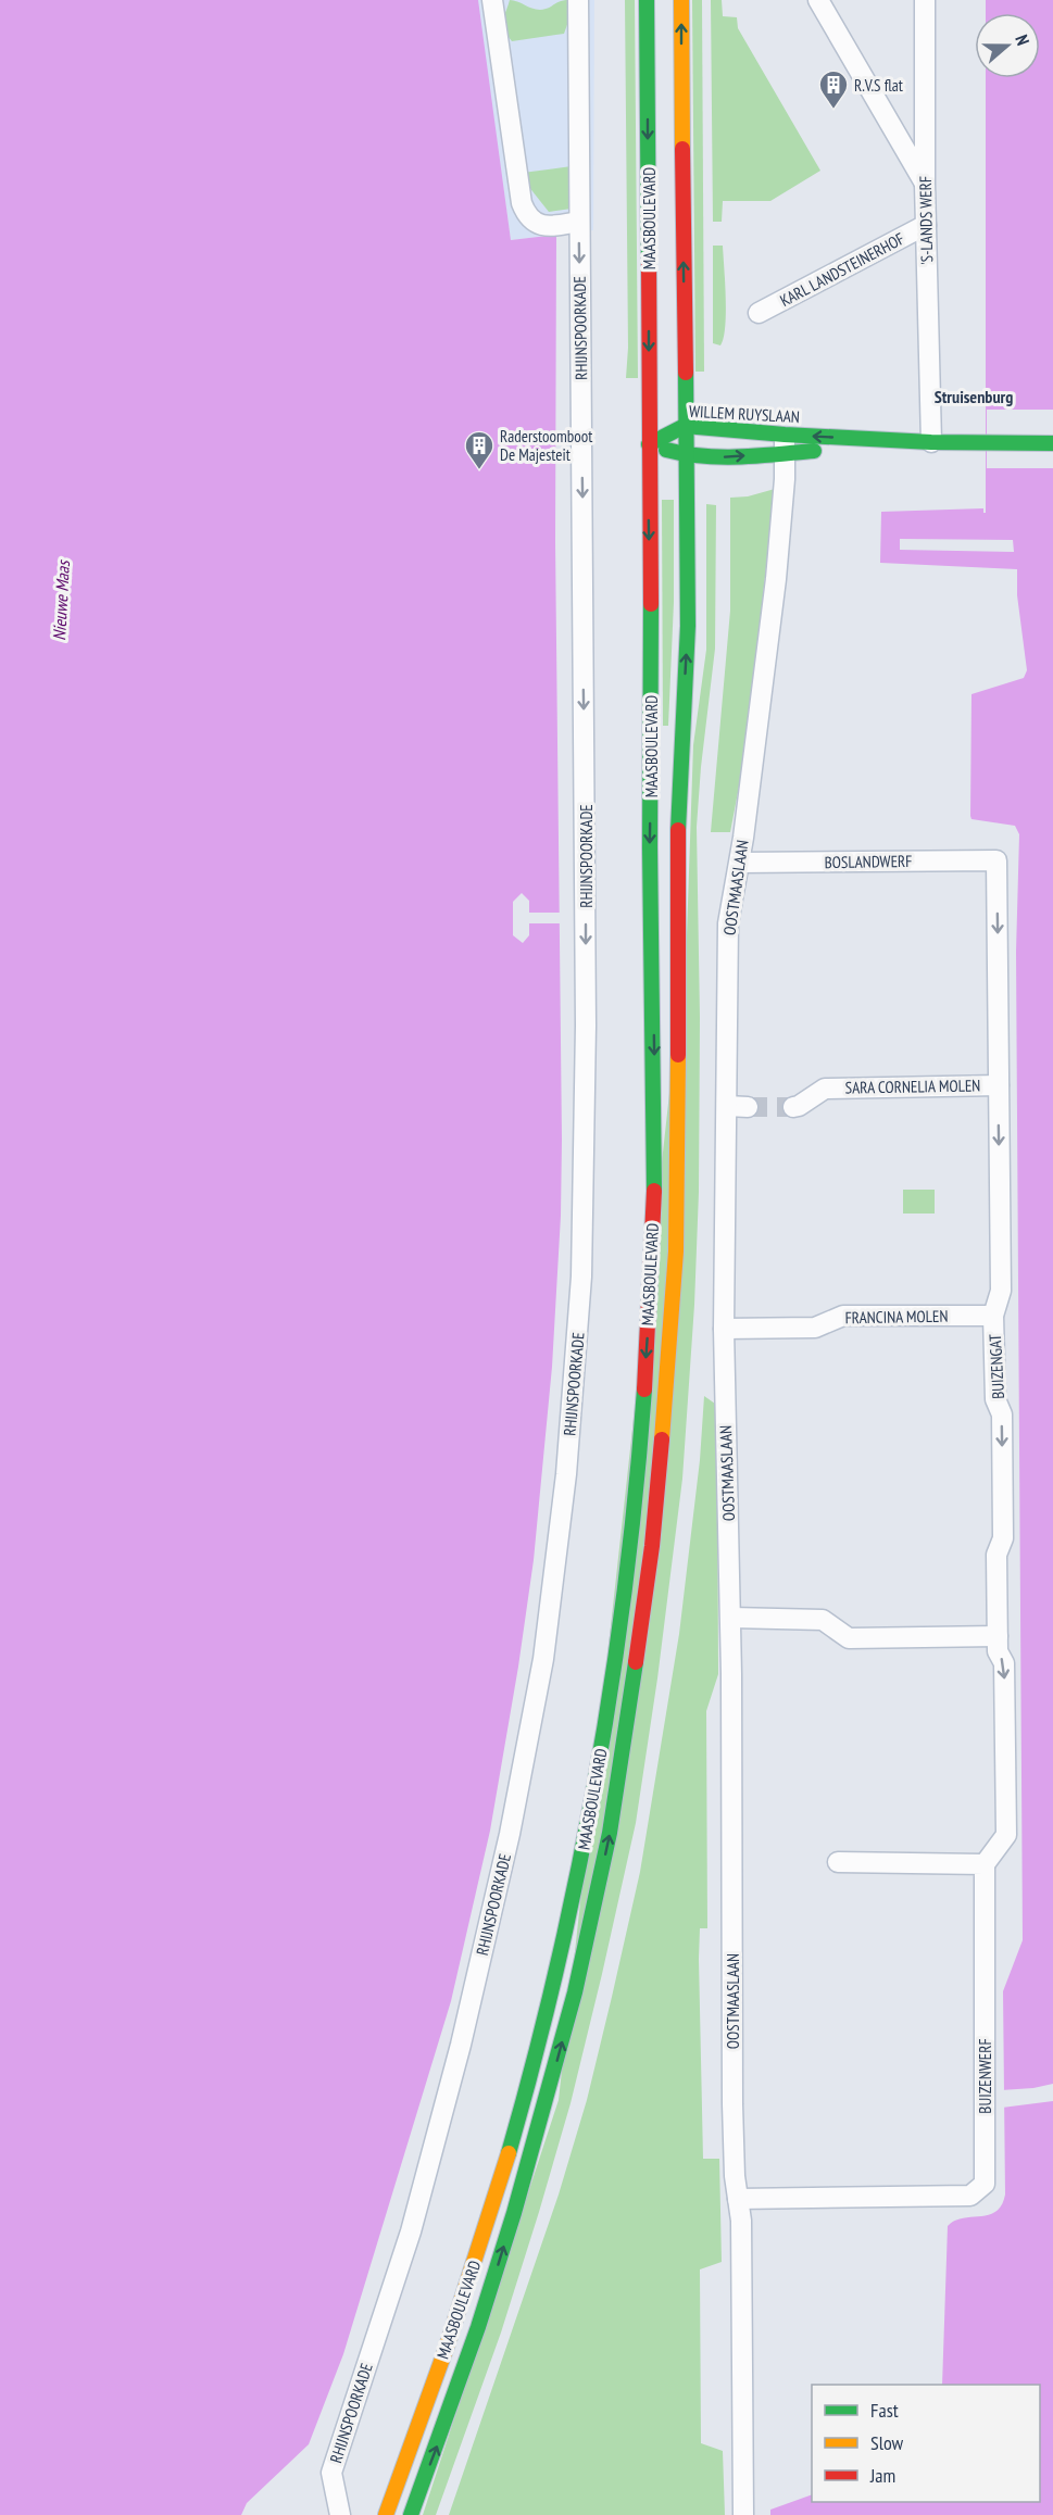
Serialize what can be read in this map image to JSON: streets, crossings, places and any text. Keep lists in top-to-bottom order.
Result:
{
  "streets": {
    "main road": ["MAASBOULEVARD", "WILLEM RUYSLAAN"],
    "street": [
      "'S-LANDS WERF",
      "KARL LANDSTEINERHOF",
      "RHIJNSPOORKADE",
      "BOSLANDWERF",
      "OOSTMAASLAAN",
      "SARA CORNELIA MOLEN",
      "FRANCINA MOLEN",
      "BUIZENGAT",
      "BUIZENWERF"
    ]
  },
  "crossings": [
    ["MAASBOULEVARD", "WILLEM RUYSLAAN"],
    ["'S-LANDS WERF", "KARL LANDSTEINERHOF"],
    ["'S-LANDS WERF", "WILLEM RUYSLAAN"],
    ["WILLEM RUYSLAAN", "OOSTMAASLAAN"],
    ["BOSLANDWERF", "OOSTMAASLAAN"],
    ["BOSLANDWERF", "BUIZENGAT"],
    ["OOSTMAASLAAN", "FRANCINA MOLEN"],
    ["OOSTMAASLAAN", "BUIZENWERF"],
    ["SARA CORNELIA MOLEN", "BUIZENGAT"],
    ["FRANCINA MOLEN", "BUIZENGAT"],
    ["BUIZENGAT", "BUIZENWERF"]
  ],
  "one_way": ["RHIJNSPOORKADE", "BUIZENGAT"],
  "districts": ["Struisenburg"],
  "water": ["Nieuwe Maas"],
  "places": {
    "building": ["R.V.S flat", "Raderstoomboot De Majesteit"]
  },
  "legend": ["Fast", "Slow", "Jam"],
  "north": "right"
}
